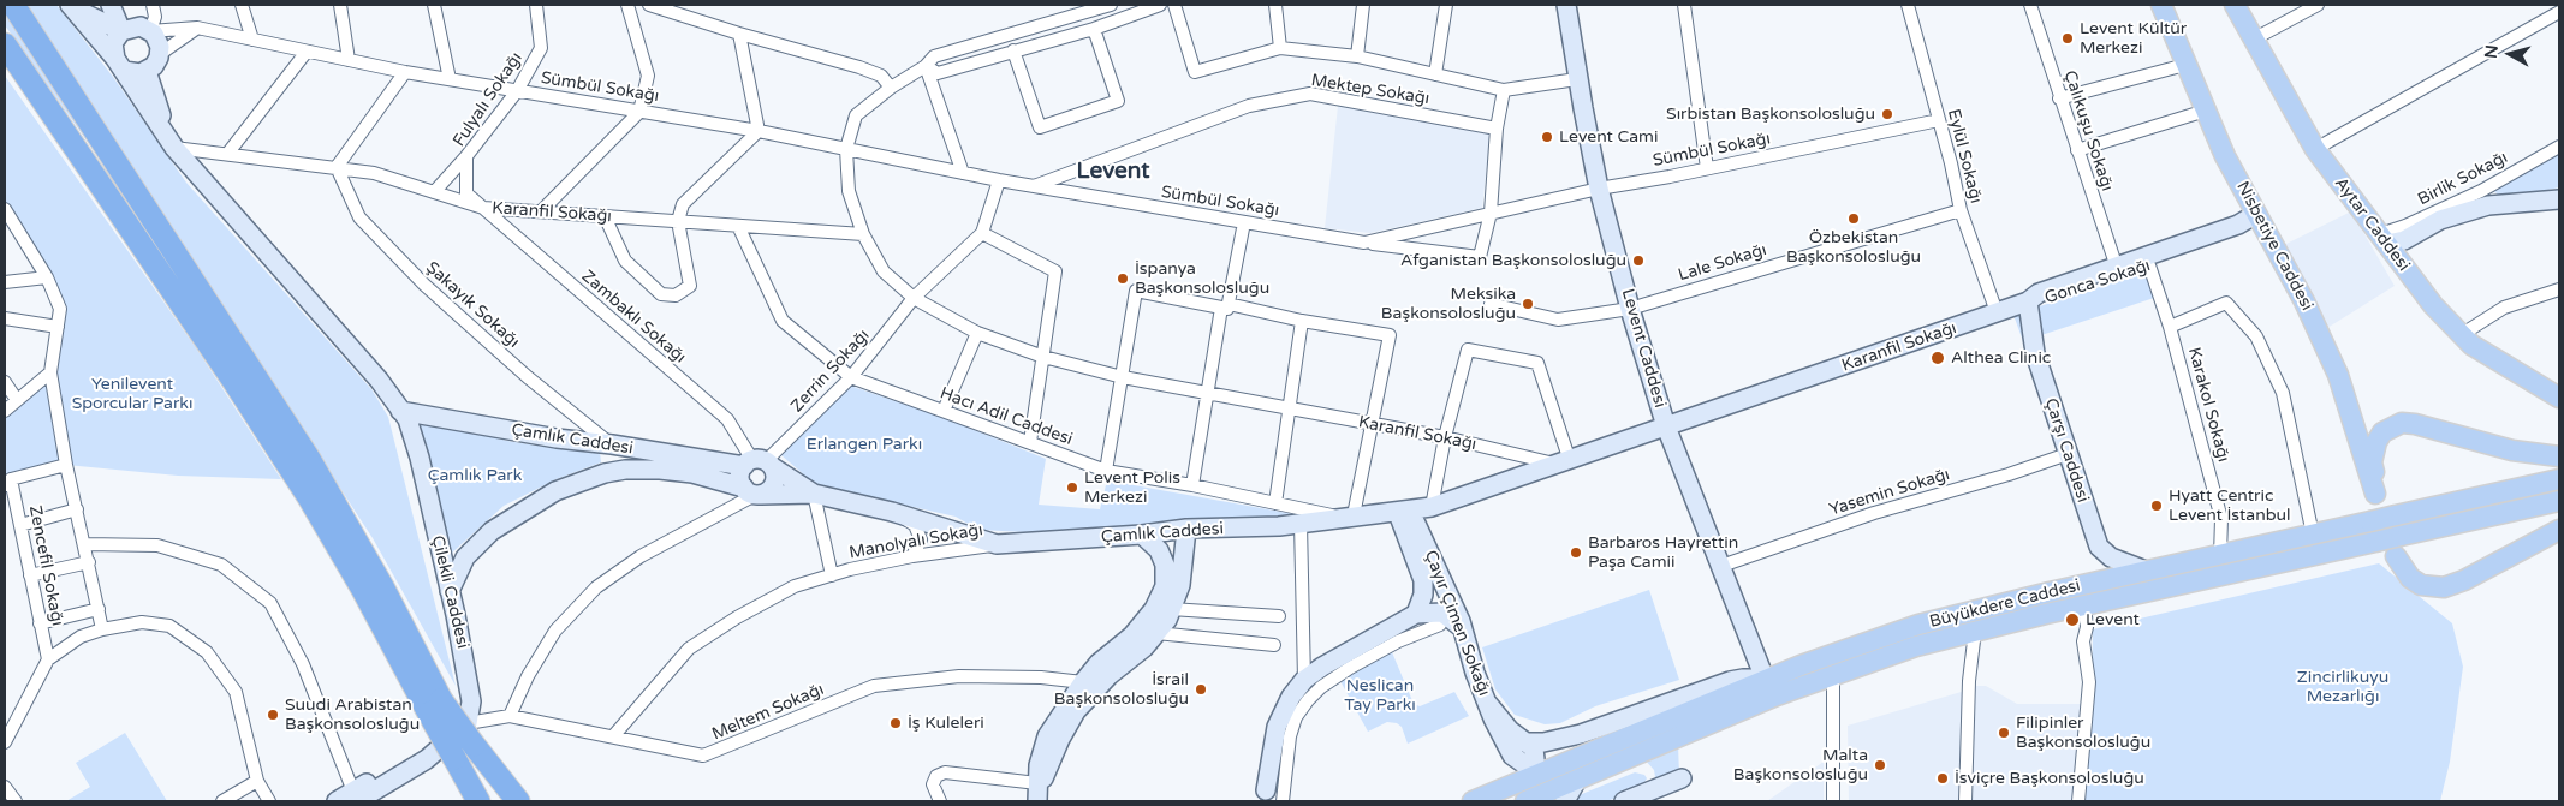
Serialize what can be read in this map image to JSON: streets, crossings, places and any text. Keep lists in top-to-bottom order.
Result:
{
  "streets": {
    "main road": ["Aytar Caddesi", "Nisbetiye Caddesi", "Büyükdere Caddesi"],
    "street": [
      "Sümbül Sokağı",
      "Mektep Sokağı",
      "Fulyalı Sokağı",
      "Çalıkuşu Sokağı",
      "Eylül Sokağı",
      "Birlik Sokağı",
      "Karanfil Sokağı",
      "Lale Sokağı",
      "Gonca Sokağı",
      "Şakayık Sokağı",
      "Zambaklı Sokağı",
      "Levent Caddesi",
      "Zerrin Sokağı",
      "Karakol Sokağı",
      "Hacı Adil Caddesi",
      "Çamlık Caddesi",
      "Çarşı Caddesi",
      "Yasemin Sokağı",
      "Manolyalı Sokağı",
      "Zencefil Sokağı",
      "Çilekli Caddesi",
      "Çayır Çimen Sokağı",
      "Meltem Sokağı"
    ]
  },
  "crossings": [
    ["Sümbül Sokağı", "Mektep Sokağı"],
    ["Sümbül Sokağı", "Fulyalı Sokağı"],
    ["Sümbül Sokağı", "Eylül Sokağı"],
    ["Sümbül Sokağı", "Karanfil Sokağı"],
    ["Sümbül Sokağı", "Levent Caddesi"],
    ["Sümbül Sokağı", "Çilekli Caddesi"],
    ["Fulyalı Sokağı", "Karanfil Sokağı"],
    ["Fulyalı Sokağı", "Zambaklı Sokağı"],
    ["Çalıkuşu Sokağı", "Gonca Sokağı"],
    ["Eylül Sokağı", "Karanfil Sokağı"],
    ["Eylül Sokağı", "Lale Sokağı"],
    ["Eylül Sokağı", "Gonca Sokağı"],
    ["Karanfil Sokağı", "Gonca Sokağı"],
    ["Karanfil Sokağı", "Şakayık Sokağı"],
    ["Karanfil Sokağı", "Zambaklı Sokağı"],
    ["Karanfil Sokağı", "Levent Caddesi"],
    ["Karanfil Sokağı", "Zerrin Sokağı"],
    ["Karanfil Sokağı", "Hacı Adil Caddesi"],
    ["Karanfil Sokağı", "Çamlık Caddesi"],
    ["Karanfil Sokağı", "Çilekli Caddesi"],
    ["Nisbetiye Caddesi", "Gonca Sokağı"],
    ["Lale Sokağı", "Levent Caddesi"],
    ["Gonca Sokağı", "Karakol Sokağı"],
    ["Gonca Sokağı", "Çarşı Caddesi"],
    ["Şakayık Sokağı", "Çamlık Caddesi"],
    ["Zambaklı Sokağı", "Zerrin Sokağı"],
    ["Zambaklı Sokağı", "Çamlık Caddesi"],
    ["Levent Caddesi", "Yasemin Sokağı"],
    ["Levent Caddesi", "Büyükdere Caddesi"],
    ["Zerrin Sokağı", "Hacı Adil Caddesi"],
    ["Zerrin Sokağı", "Çamlık Caddesi"],
    ["Karakol Sokağı", "Büyükdere Caddesi"],
    ["Hacı Adil Caddesi", "Çamlık Caddesi"],
    ["Çamlık Caddesi", "Manolyalı Sokağı"],
    ["Çamlık Caddesi", "Çilekli Caddesi"],
    ["Çamlık Caddesi", "Çayır Çimen Sokağı"],
    ["Çarşı Caddesi", "Yasemin Sokağı"],
    ["Çarşı Caddesi", "Büyükdere Caddesi"],
    ["Manolyalı Sokağı", "Meltem Sokağı"],
    ["Çilekli Caddesi", "Meltem Sokağı"]
  ],
  "districts": ["Levent"],
  "parks": [
    "Yenilevent Sporcular Parkı",
    "Erlangen Parkı",
    "Çamlık Park",
    "Zincirlikuyu Mezarlığı",
    "Neslican Tay Parkı"
  ],
  "places": [
    "Levent Kültür Merkezi",
    "Sırbistan Başkonsolosluğu",
    "Levent Cami",
    "Özbekistan Başkonsolosluğu",
    "Afganistan Başkonsolosluğu",
    "İspanya Başkonsolosluğu",
    "Meksika Başkonsolosluğu",
    "Althea Clinic",
    "Levent Polis Merkezi",
    "Hyatt Centric Levent İstanbul",
    "Barbaros Hayrettin Paşa Camii",
    "Levent",
    "İsrail Başkonsolosluğu",
    "Suudi Arabistan Başkonsolosluğu",
    "İş Kuleleri",
    "Filipinler Başkonsolosluğu",
    "Malta Başkonsolosluğu",
    "İsviçre Başkonsolosluğu"
  ],
  "north": "left"
}
